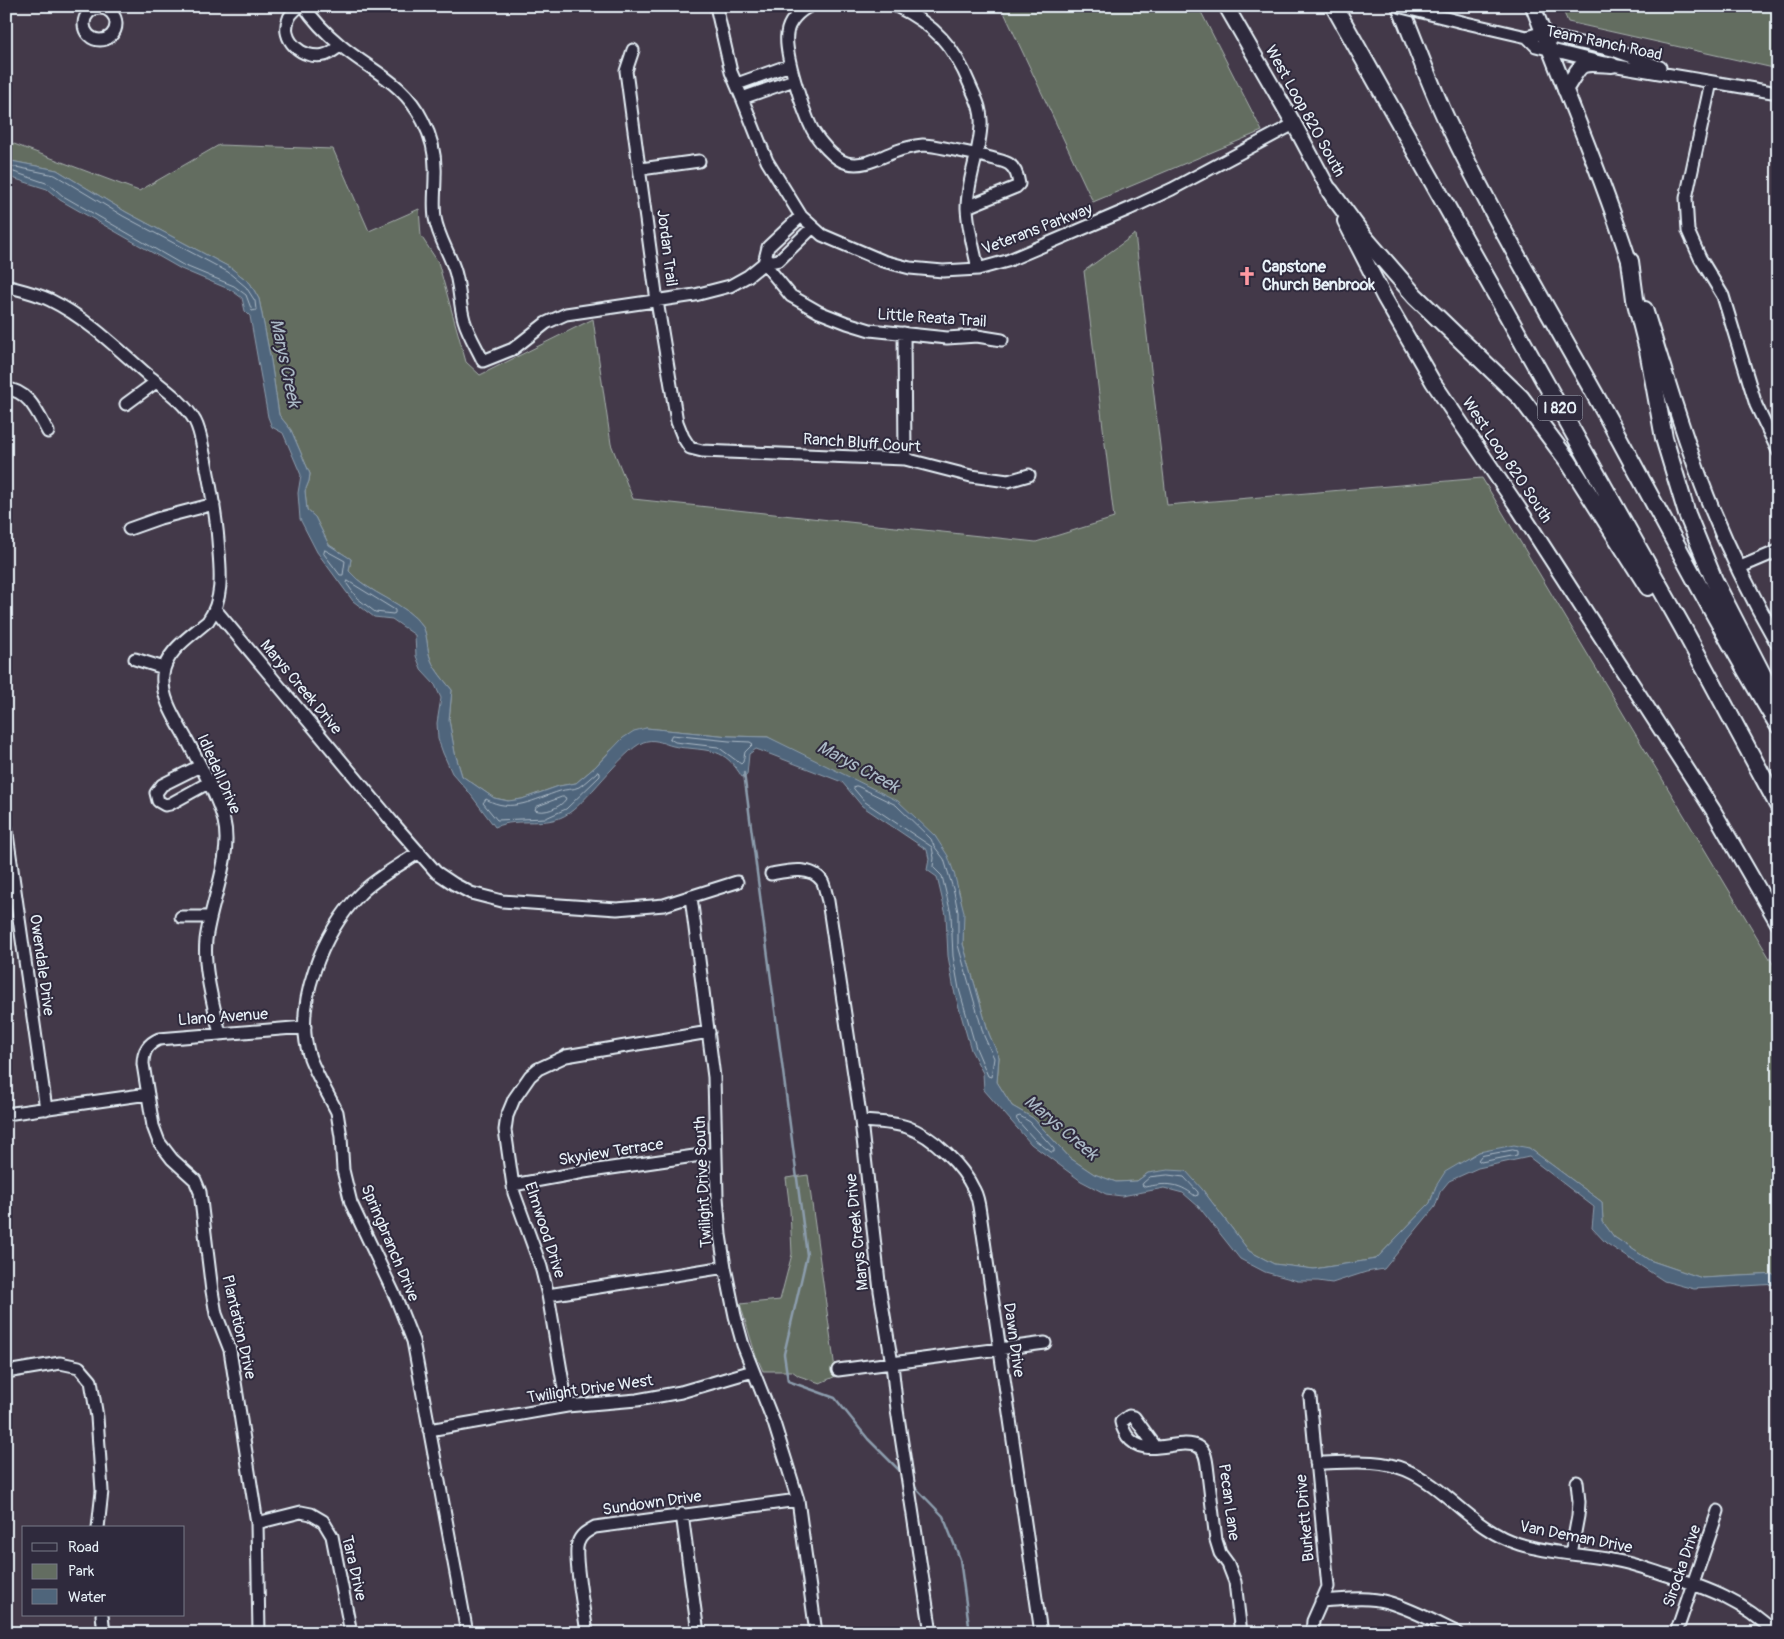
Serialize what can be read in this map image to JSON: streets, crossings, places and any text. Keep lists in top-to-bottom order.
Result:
{
  "streets": {
    "highway": ["I 820"],
    "main road": ["West Loop 820 South"],
    "street": [
      "Team Ranch Road",
      "Veterans Parkway",
      "Jordan Trail",
      "Little Reata Trail",
      "Ranch Bluff Court",
      "Marys Creek Drive",
      "Idledell Drive",
      "Owendale Drive",
      "Llano Avenue",
      "Skyview Terrace",
      "Twilight Drive South",
      "Elmwood Drive",
      "Springbranch Drive",
      "Plantation Drive",
      "Dawn Drive",
      "Twilight Drive West",
      "Pecan Lane",
      "Sundown Drive",
      "Burkett Drive",
      "Van Deman Drive",
      "Sirocka Drive",
      "Tara Drive"
    ]
  },
  "crossings": [
    ["Team Ranch Road", "I 820"],
    ["West Loop 820 South", "Veterans Parkway"],
    ["Jordan Trail", "Ranch Bluff Court"],
    ["Marys Creek Drive", "Twilight Drive South"],
    ["Marys Creek Drive", "Springbranch Drive"],
    ["Marys Creek Drive", "Dawn Drive"],
    ["Idledell Drive", "Llano Avenue"],
    ["Llano Avenue", "Springbranch Drive"],
    ["Llano Avenue", "Plantation Drive"],
    ["Skyview Terrace", "Twilight Drive South"],
    ["Skyview Terrace", "Elmwood Drive"],
    ["Twilight Drive South", "Elmwood Drive"],
    ["Twilight Drive South", "Twilight Drive West"],
    ["Twilight Drive South", "Sundown Drive"],
    ["Elmwood Drive", "Twilight Drive West"],
    ["Springbranch Drive", "Twilight Drive West"],
    ["Plantation Drive", "Tara Drive"],
    ["Burkett Drive", "Van Deman Drive"],
    ["Van Deman Drive", "Sirocka Drive"]
  ],
  "water": ["Marys Creek"],
  "places": {
    "church": ["Capstone Church Benbrook"]
  },
  "legend": ["Road", "Park", "Water"]
}
